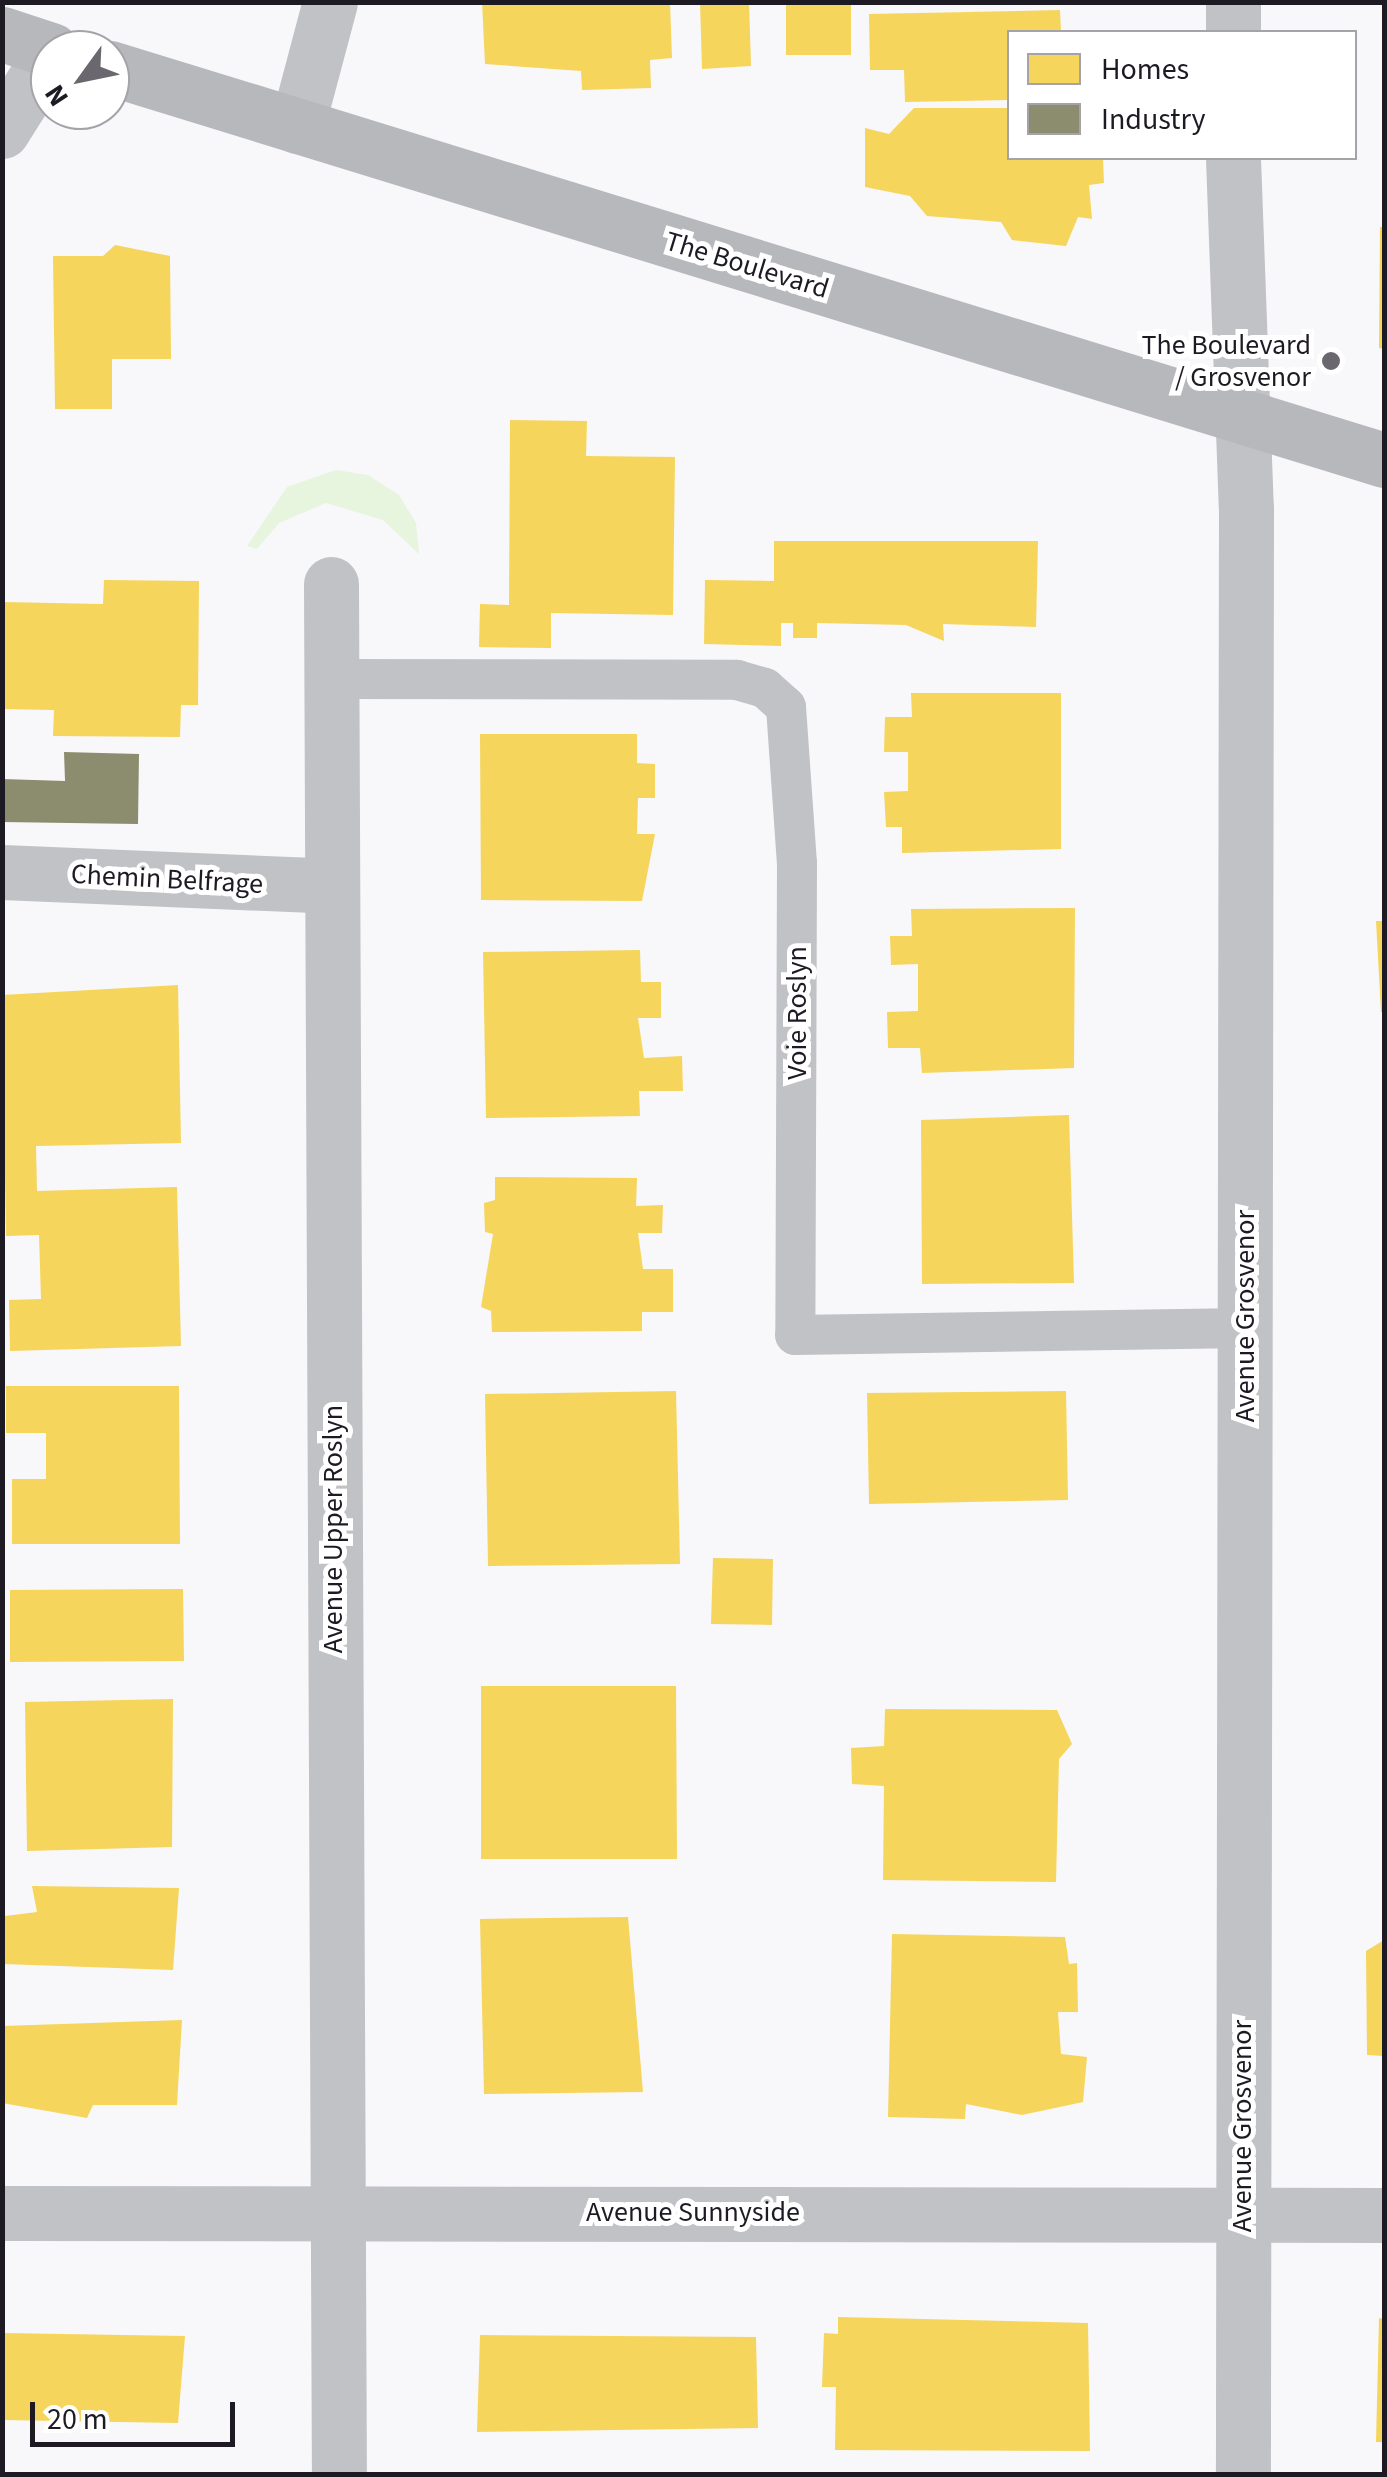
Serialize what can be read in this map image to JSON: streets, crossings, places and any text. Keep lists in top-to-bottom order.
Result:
{
  "streets": {
    "main road": ["The Boulevard"],
    "street": [
      "Chemin Belfrage",
      "Avenue Grosvenor",
      "Avenue Upper Roslyn",
      "Avenue Sunnyside"
    ],
    "lane": ["Voie Roslyn"]
  },
  "crossings": [
    ["The Boulevard", "Avenue Grosvenor"],
    ["Chemin Belfrage", "Avenue Upper Roslyn"],
    ["Voie Roslyn", "Avenue Grosvenor"],
    ["Voie Roslyn", "Avenue Upper Roslyn"],
    ["Avenue Grosvenor", "Avenue Sunnyside"],
    ["Avenue Upper Roslyn", "Avenue Sunnyside"]
  ],
  "places": ["The Boulevard / Grosvenor"],
  "legend": ["Homes", "Industry"],
  "scale_bar": "20 m",
  "north": "bottom left"
}
